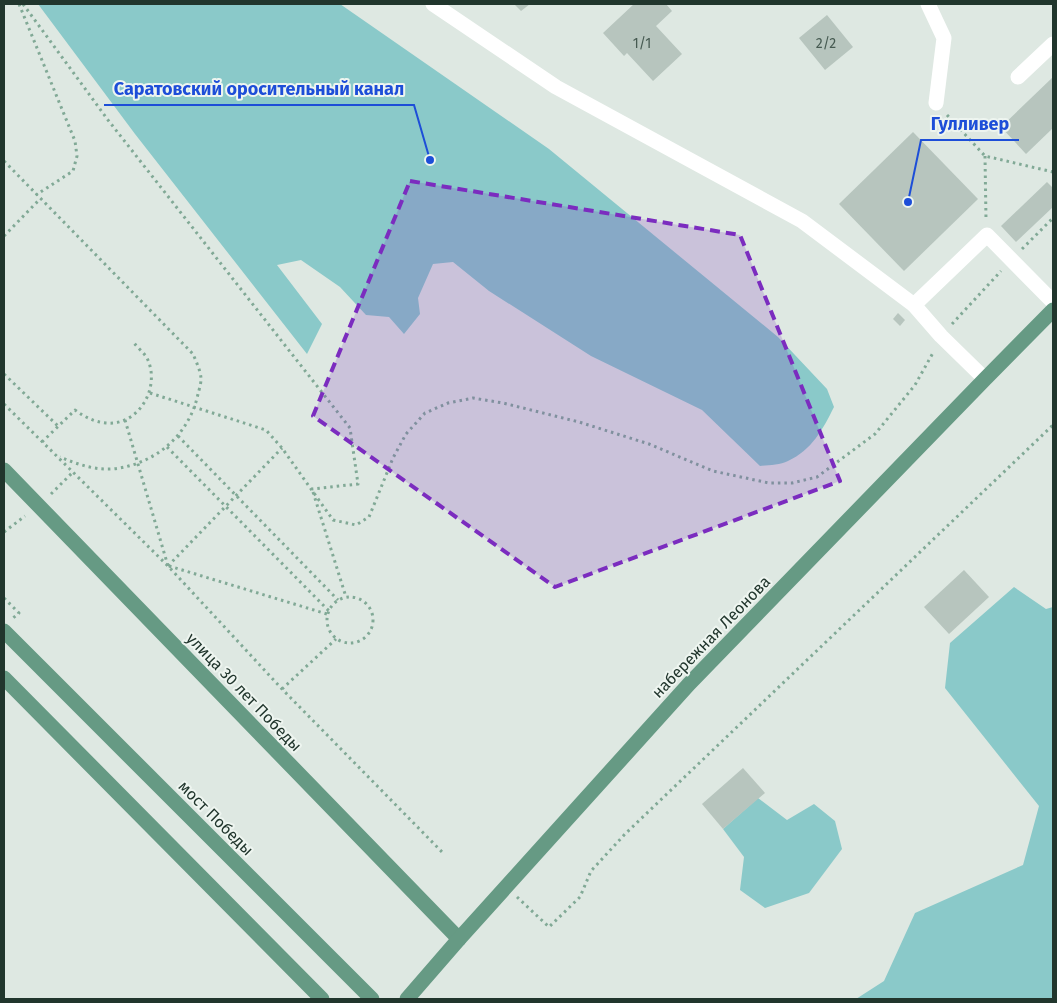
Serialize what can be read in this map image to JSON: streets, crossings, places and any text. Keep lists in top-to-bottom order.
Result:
{
  "streets": {
    "main road": ["набережная Леонова", "улица 30 лет Победы", "мост Победы"]
  },
  "crossings": [
    ["набережная Леонова", "улица 30 лет Победы"]
  ],
  "places": ["Саратовский оросительный канал", "Гулливер"],
  "house_numbers": ["1/1", "2/2"]
}
